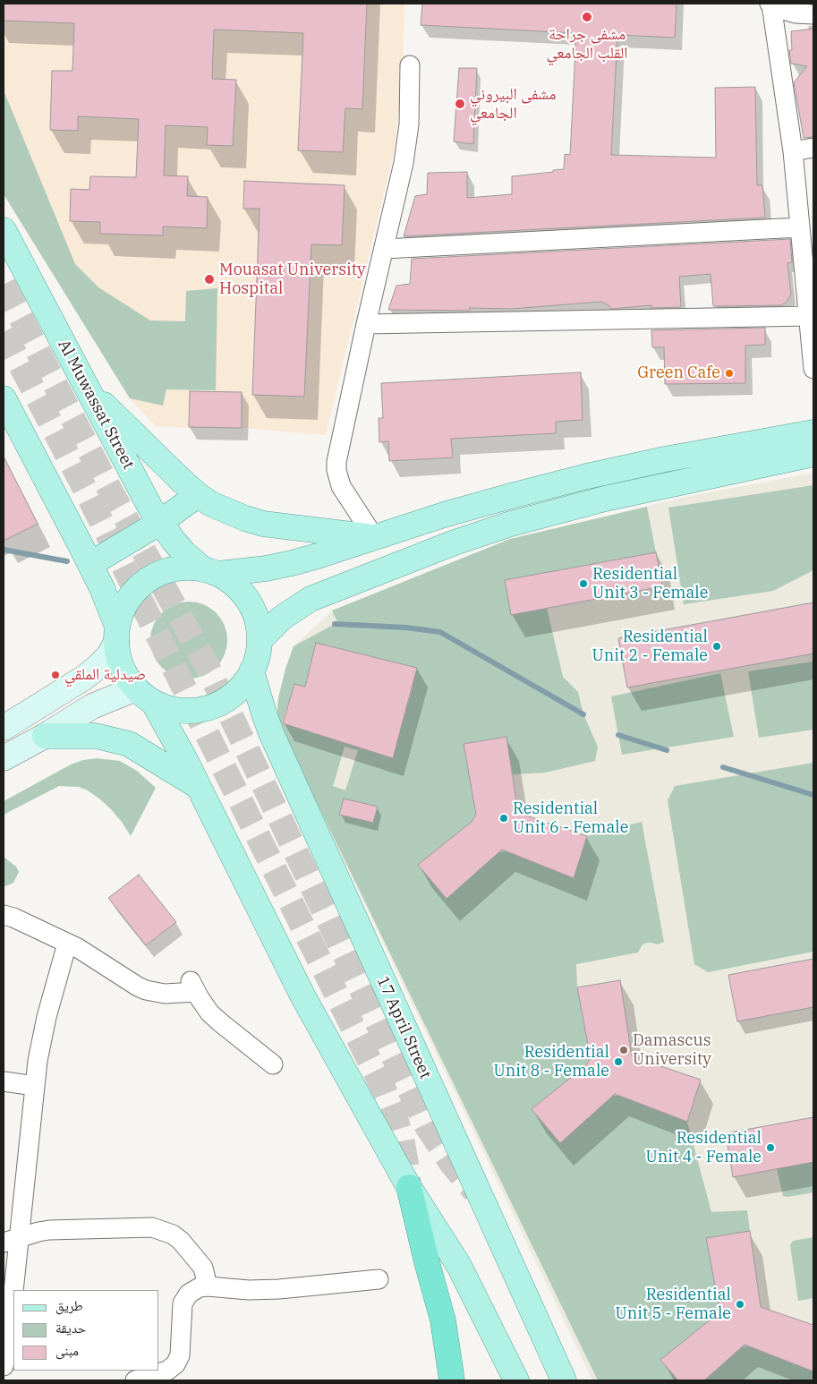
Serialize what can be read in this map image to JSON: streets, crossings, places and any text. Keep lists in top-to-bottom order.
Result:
{
  "streets": {
    "main road": ["Al Muwassat Street", "17 April Street"]
  },
  "crossings": [
    ["Al Muwassat Street", "17 April Street"]
  ],
  "places": [
    "مشفى جراحة القلب الجامعي",
    "مشفى البيروني الجامعي",
    "Mouasat University Hospital",
    "Green Cafe",
    "Residential Unit 3 - Female",
    "Residential Unit 2 - Female",
    "صيدلية الملقي",
    "Residential Unit 6 - Female",
    "Damascus University",
    "Residential Unit 8 - Female",
    "Residential Unit 4 - Female",
    "Residential Unit 5 - Female"
  ],
  "legend": ["طريق", "حديقة", "مبنى"]
}
